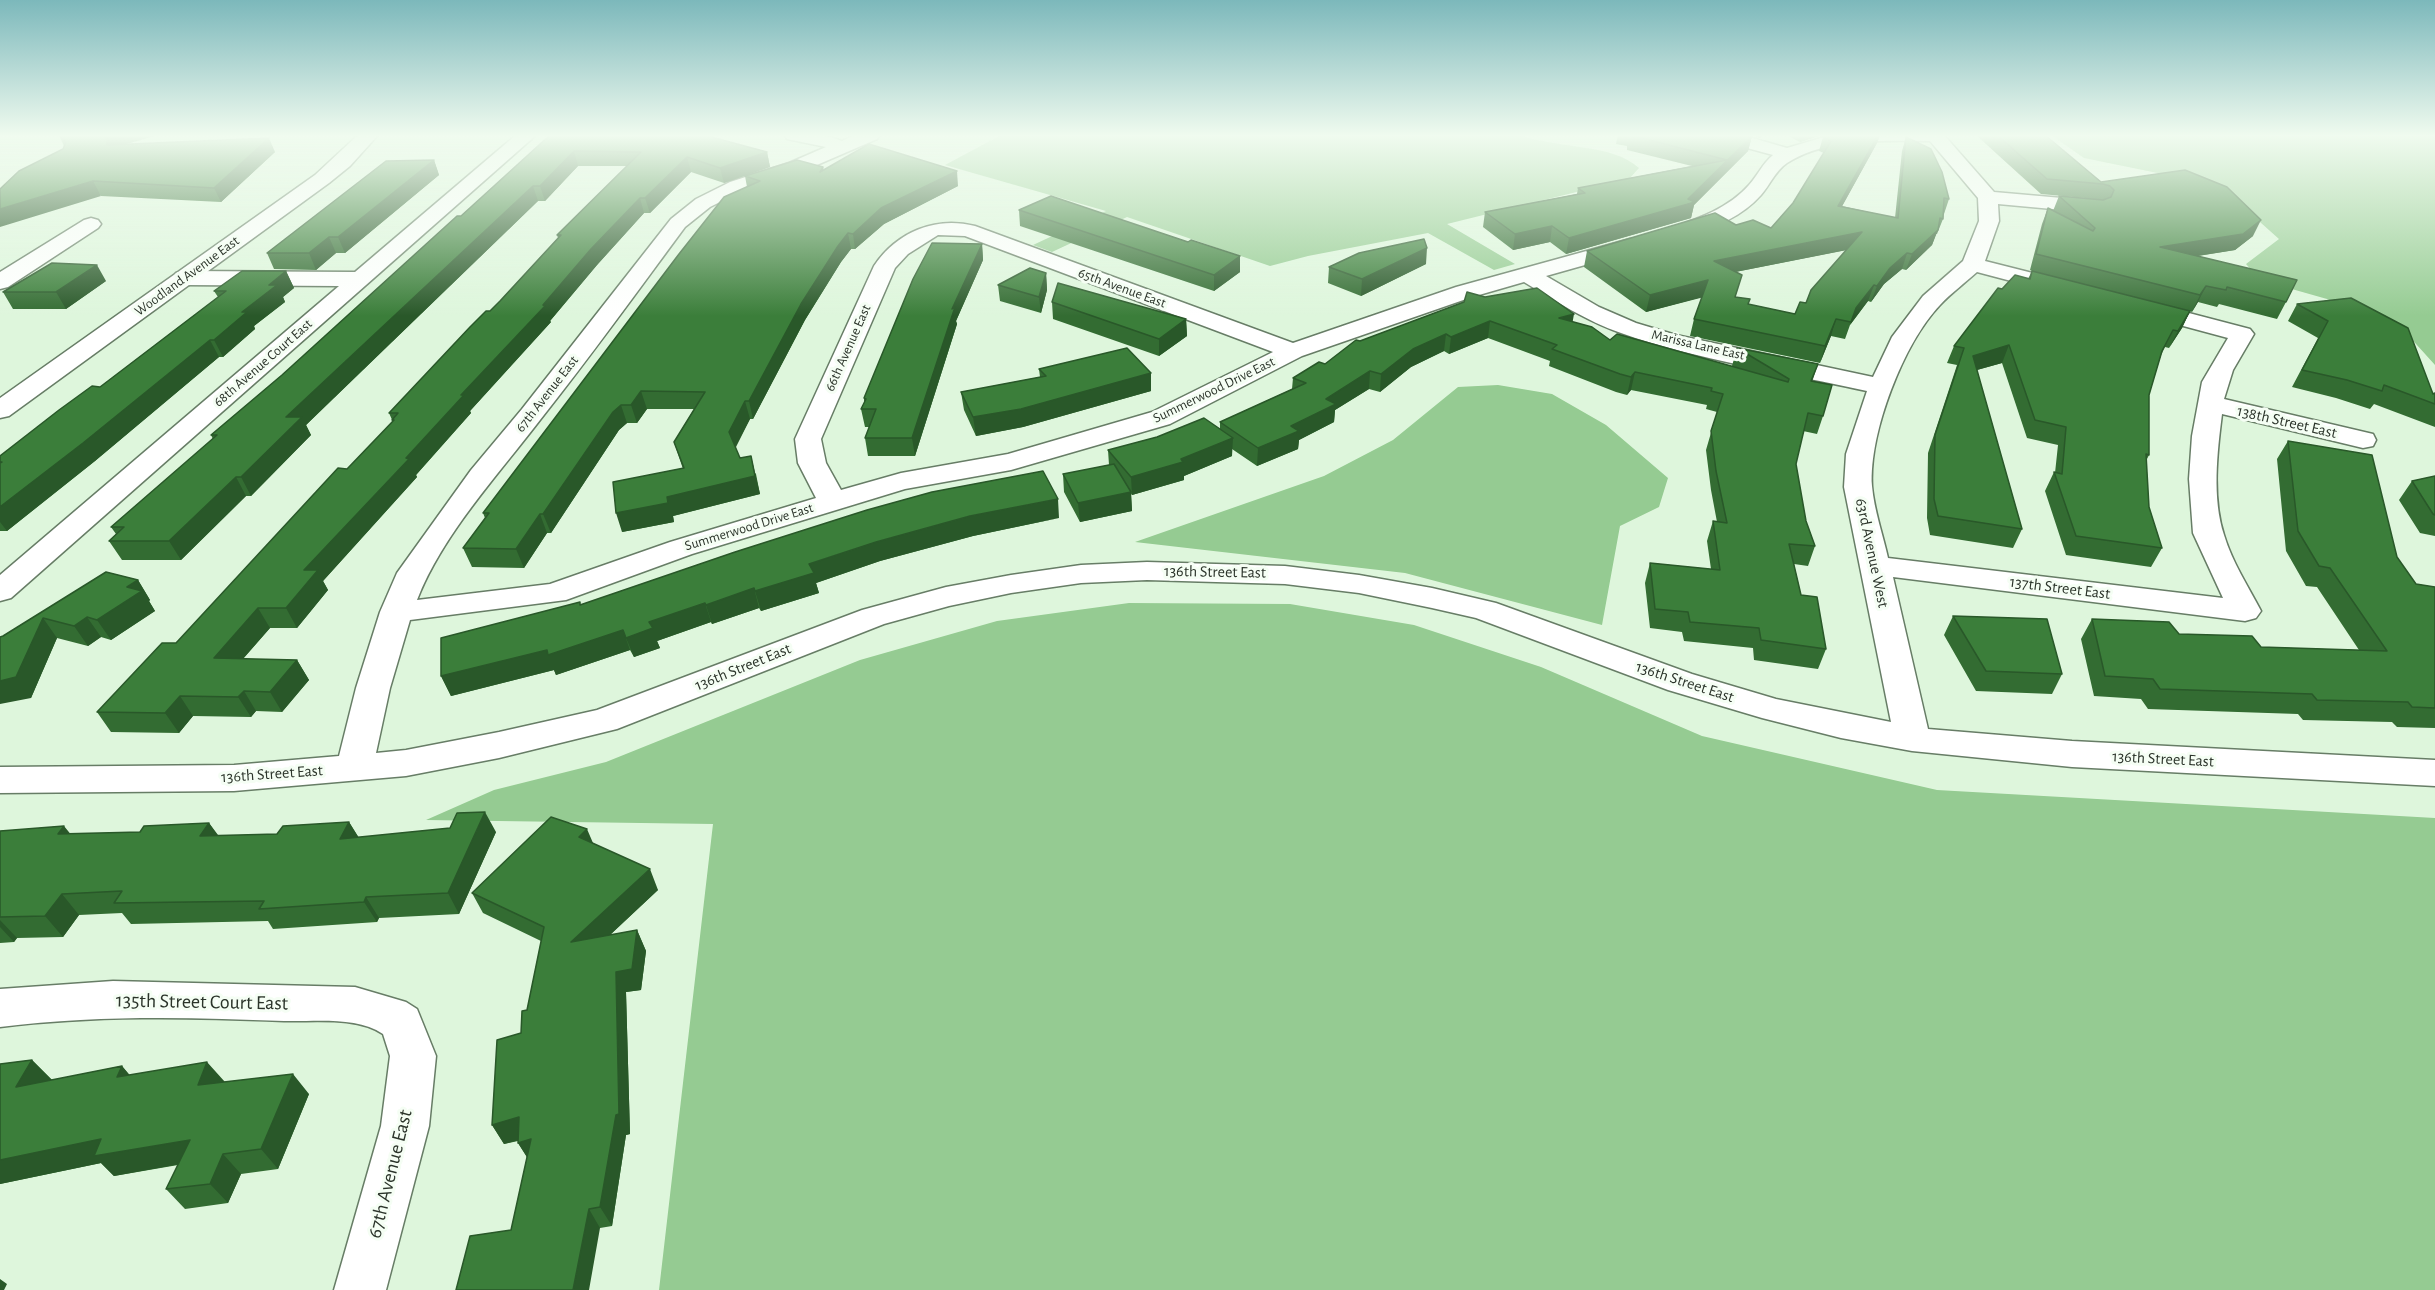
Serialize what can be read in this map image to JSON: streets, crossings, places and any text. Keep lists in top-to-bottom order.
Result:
{
  "streets": {
    "street": [
      "Woodland Avenue East",
      "65th Avenue East",
      "Marissa Lane East",
      "66th Avenue East",
      "68th Avenue Court East",
      "Summerwood Drive East",
      "67th Avenue East",
      "138th Street East",
      "63rd Avenue West",
      "136th Street East",
      "137th Street East",
      "135th Street Court East"
    ]
  },
  "crossings": [
    ["65th Avenue East", "66th Avenue East"],
    ["65th Avenue East", "Summerwood Drive East"],
    ["Marissa Lane East", "Summerwood Drive East"],
    ["Marissa Lane East", "63rd Avenue West"],
    ["66th Avenue East", "Summerwood Drive East"],
    ["Summerwood Drive East", "67th Avenue East"],
    ["67th Avenue East", "136th Street East"],
    ["67th Avenue East", "135th Street Court East"],
    ["138th Street East", "137th Street East"],
    ["63rd Avenue West", "136th Street East"],
    ["63rd Avenue West", "137th Street East"]
  ]
}
